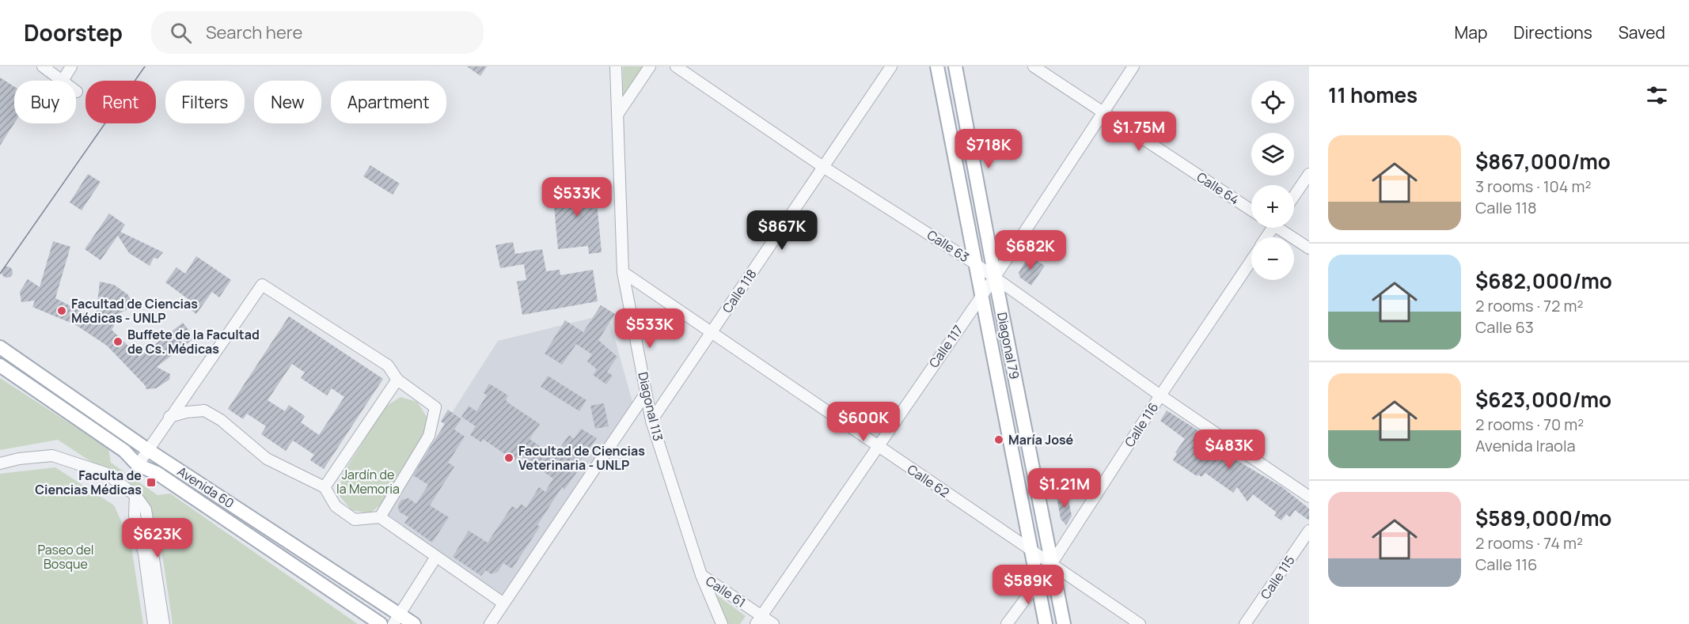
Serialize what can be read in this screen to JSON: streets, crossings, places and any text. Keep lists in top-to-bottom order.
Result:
{
  "streets": {
    "main road": ["Diagonal 79", "Avenida 60"],
    "street": [
      "Calle 64",
      "Calle 63",
      "Calle 118",
      "Calle 117",
      "Diagonal 113",
      "Calle 116",
      "Calle 62",
      "Calle 115",
      "Calle 61"
    ]
  },
  "crossings": [
    ["Calle 64", "Calle 117"],
    ["Calle 63", "Calle 118"],
    ["Calle 63", "Diagonal 79"],
    ["Calle 63", "Calle 117"],
    ["Calle 63", "Calle 116"],
    ["Calle 118", "Diagonal 113"],
    ["Calle 118", "Calle 62"],
    ["Diagonal 79", "Calle 117"],
    ["Diagonal 79", "Calle 116"],
    ["Diagonal 79", "Calle 62"],
    ["Calle 117", "Calle 62"],
    ["Calle 117", "Calle 61"],
    ["Diagonal 113", "Calle 62"],
    ["Diagonal 113", "Calle 61"],
    ["Calle 116", "Calle 62"]
  ],
  "parks": ["Jardín de la Memoria", "Paseo del Bosque"],
  "places": {
    "other": [
      "Facultad de Ciencias Médicas - UNLP",
      "Buffete de la Facultad de Cs. Médicas",
      "María José",
      "Facultad de Ciencias Veterinaria - UNLP"
    ],
    "transit": ["Faculta de Ciencias Médicas"]
  },
  "page": {
    "header": "Doorstep",
    "search": "Search here",
    "nav": ["Map", "Directions", "Saved"],
    "heading": "11 homes",
    "map_buttons": ["+", "−"],
    "chip": [
      "Buy",
      "Rent",
      "Filters",
      "New",
      "Apartment"
    ],
    "price": [
      "$1.75M",
      "$718K",
      "$533K",
      "$867K",
      "$682K",
      "$533K",
      "$600K",
      "$483K",
      "$1.21M",
      "$623K",
      "$589K"
    ],
    "list": [
      {
        "name": "$867,000/mo",
        "note": "3 rooms · 104 m² · Calle 118"
      },
      {
        "name": "$682,000/mo",
        "note": "2 rooms · 72 m² · Calle 63"
      },
      {
        "name": "$623,000/mo",
        "note": "2 rooms · 70 m² · Avenida Iraola"
      },
      {
        "name": "$589,000/mo",
        "note": "2 rooms · 74 m² · Calle 116"
      }
    ]
  }
}
